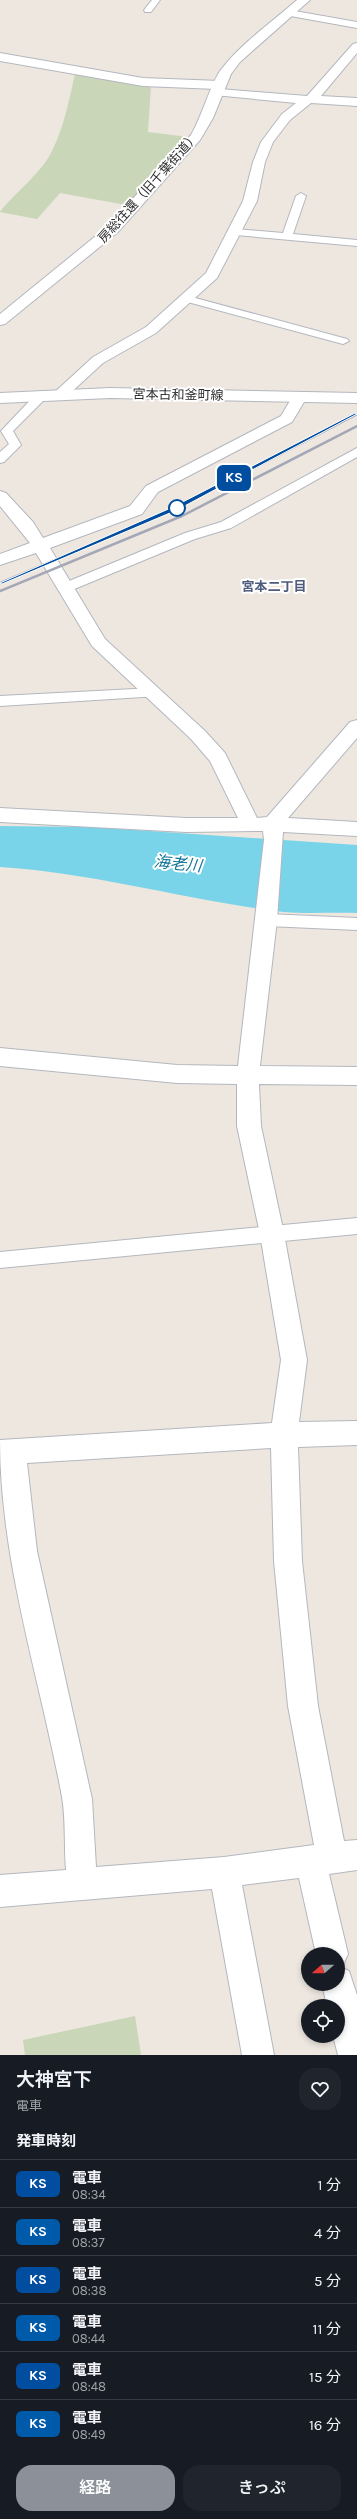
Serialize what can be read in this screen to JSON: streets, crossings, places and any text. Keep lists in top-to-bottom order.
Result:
{
  "streets": {
    "street": ["房総往還（旧千葉街道）", "宮本古和釜町線"]
  },
  "districts": ["宮本二丁目"],
  "water": ["海老川"],
  "north": "left",
  "page": {
    "on_map": "KS",
    "heading": [
      ["大神宮下", "電車"],
      "発車時刻"
    ],
    "list": [
      {
        "mark": "KS",
        "name": "電車",
        "note": "08:34",
        "value": "1 分"
      },
      {
        "mark": "KS",
        "name": "電車",
        "note": "08:37",
        "value": "4 分"
      },
      {
        "mark": "KS",
        "name": "電車",
        "note": "08:38",
        "value": "5 分"
      },
      {
        "mark": "KS",
        "name": "電車",
        "note": "08:44",
        "value": "11 分"
      },
      {
        "mark": "KS",
        "name": "電車",
        "note": "08:48",
        "value": "15 分"
      },
      {
        "mark": "KS",
        "name": "電車",
        "note": "08:49",
        "value": "16 分"
      }
    ],
    "buttons": ["経路", "きっぷ"]
  }
}
